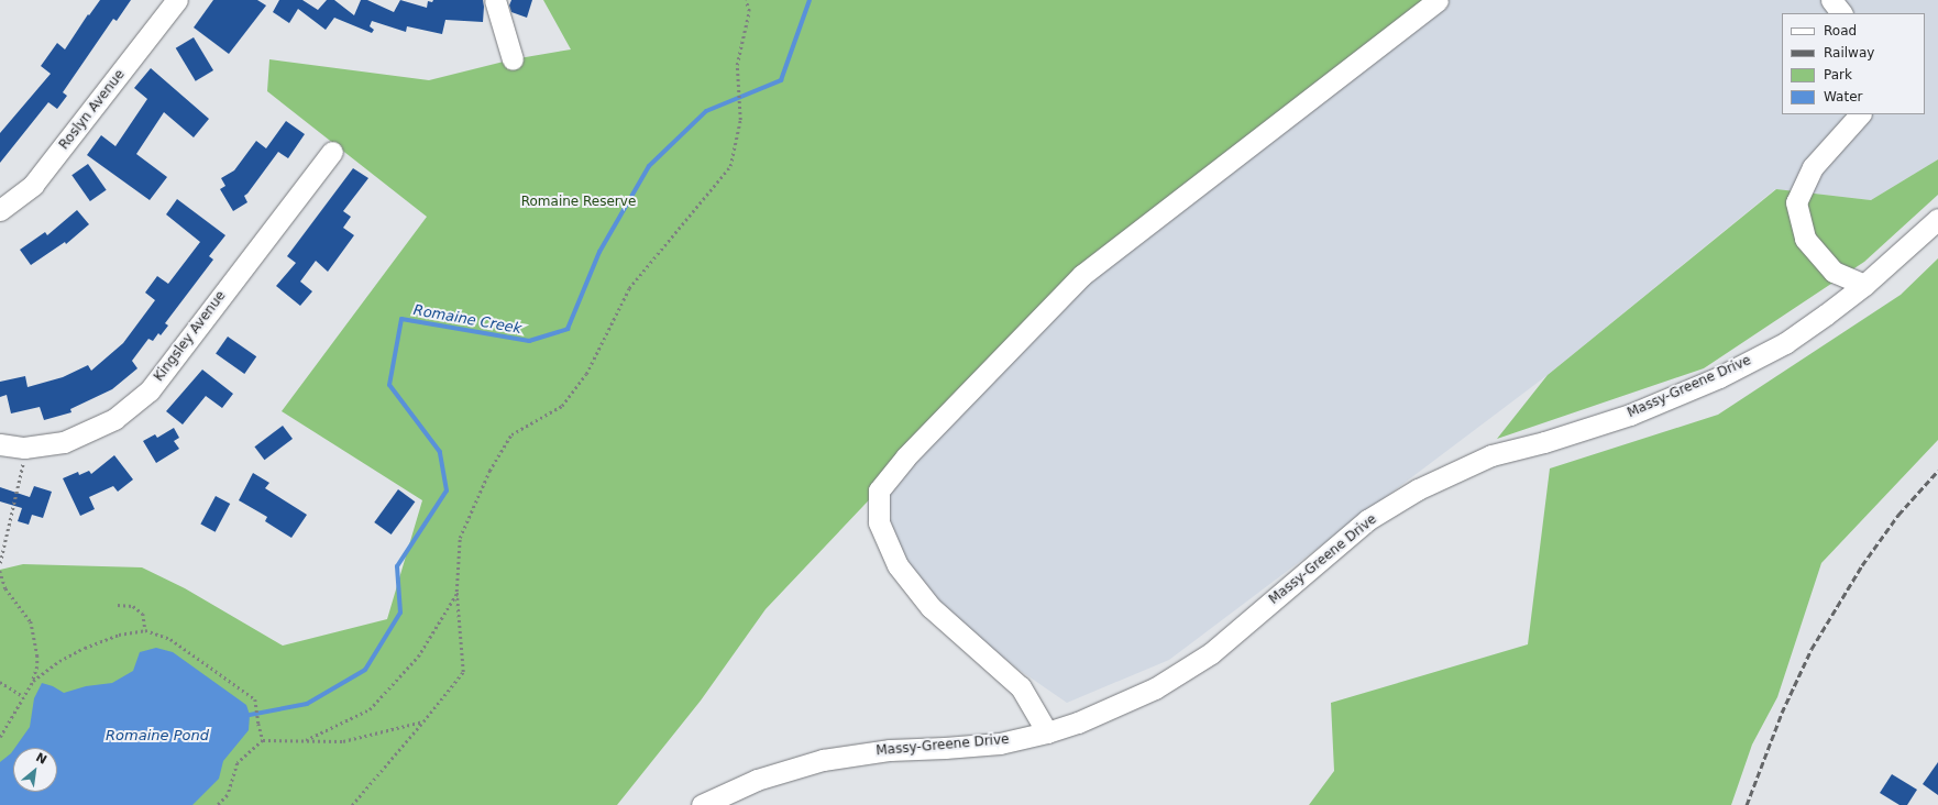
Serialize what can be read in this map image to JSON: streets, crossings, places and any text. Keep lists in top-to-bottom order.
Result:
{
  "streets": {
    "street": ["Roslyn Avenue", "Kingsley Avenue", "Massy-Greene Drive"]
  },
  "water": ["Romaine Creek", "Romaine Pond"],
  "parks": ["Romaine Reserve"],
  "legend": [
    "Road",
    "Railway",
    "Park",
    "Water"
  ],
  "north": "top right"
}
